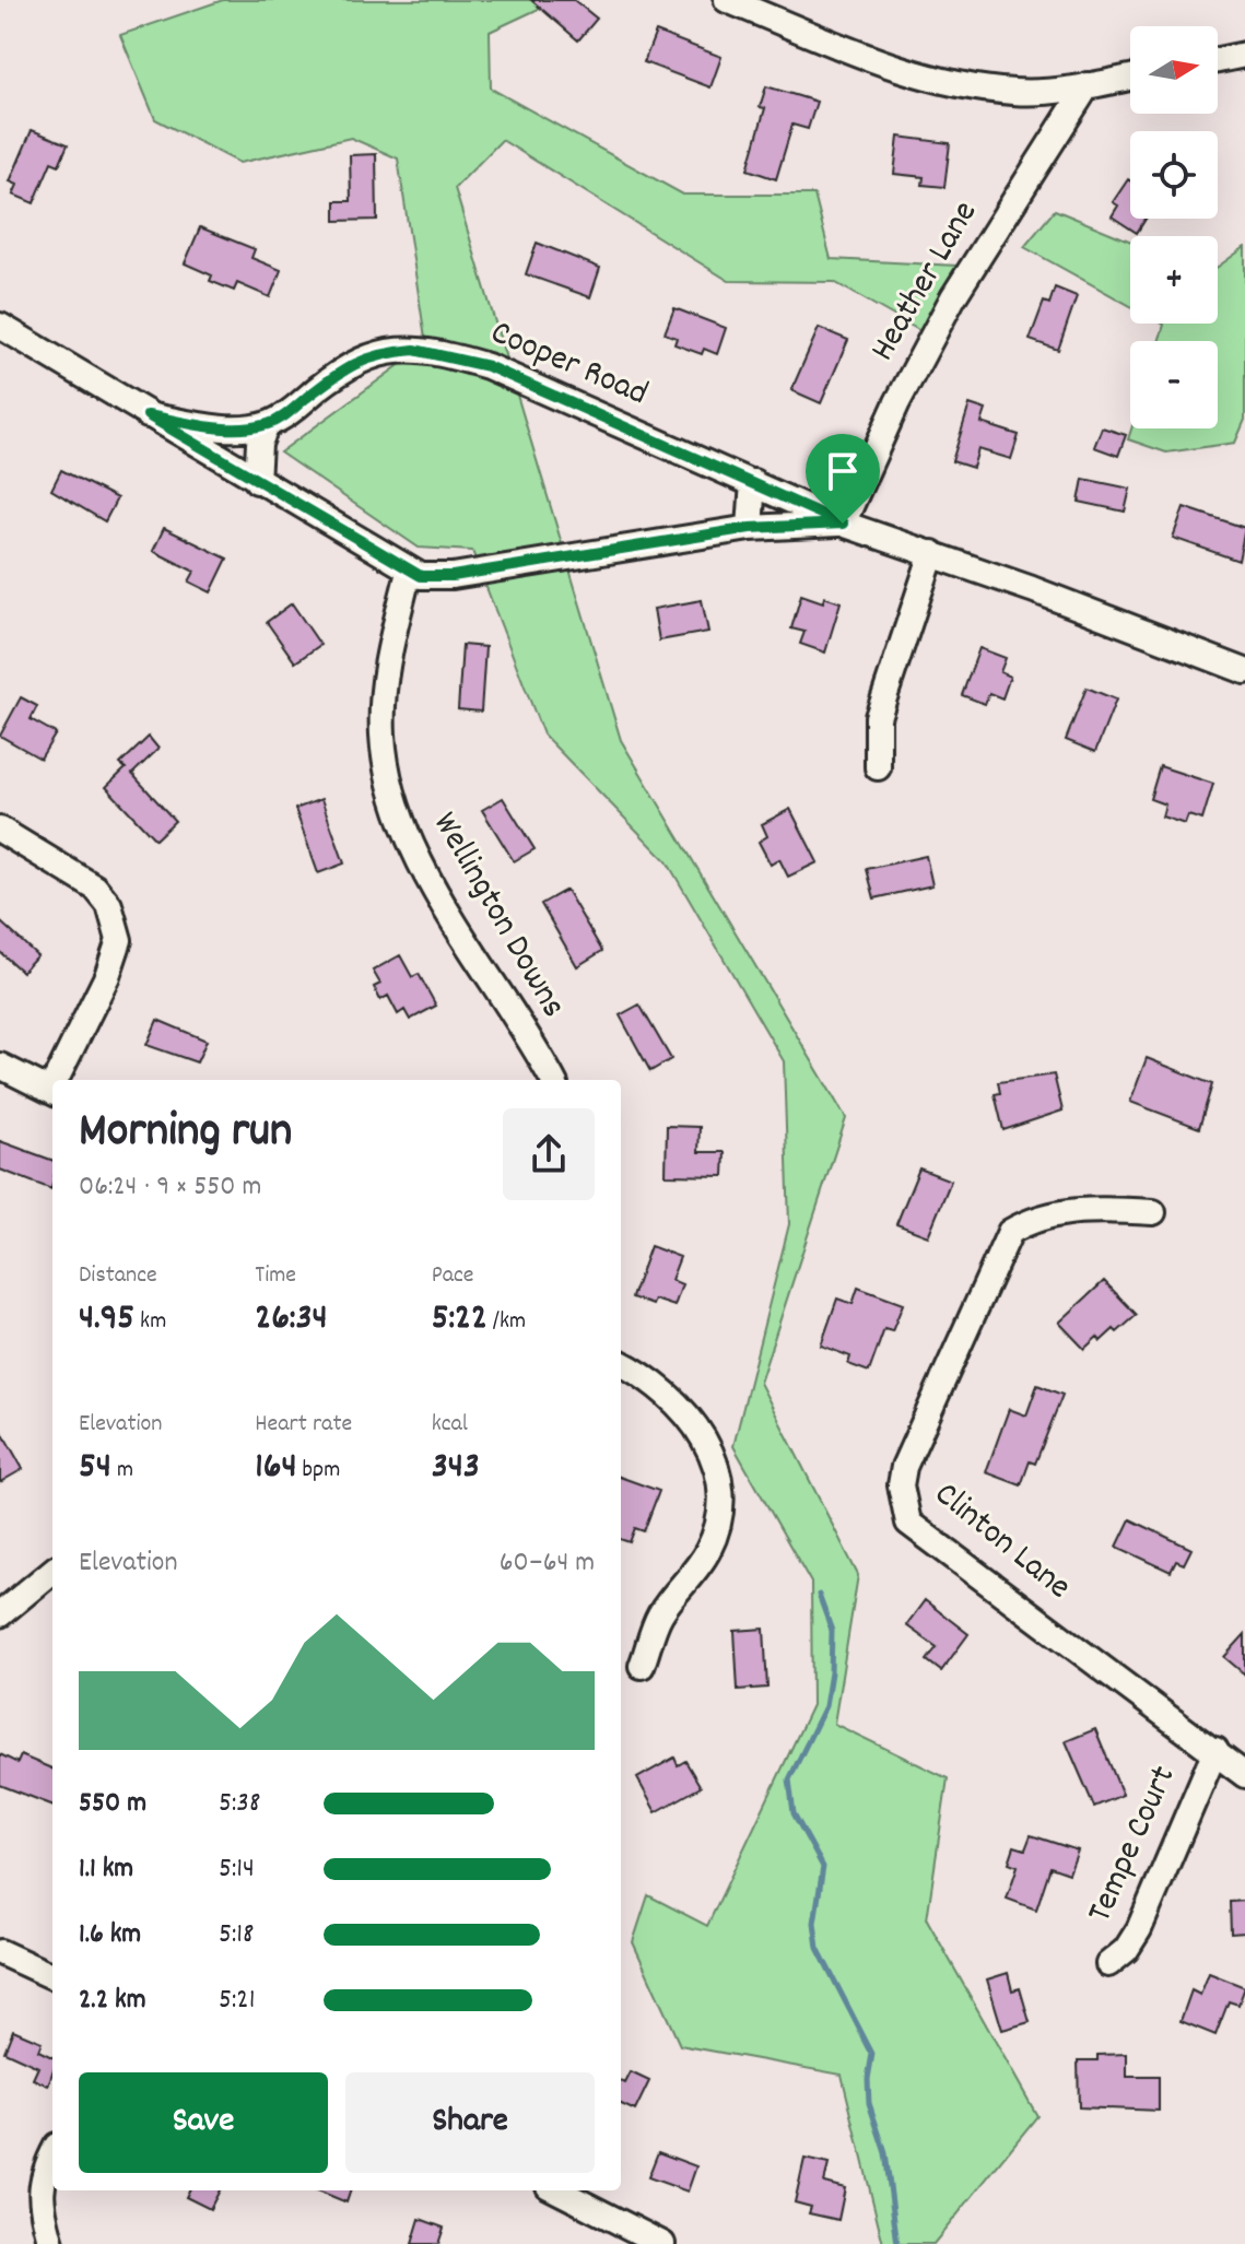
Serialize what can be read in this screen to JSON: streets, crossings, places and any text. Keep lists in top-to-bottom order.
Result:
{
  "streets": {
    "street": [
      "Heather Lane",
      "Cooper Road",
      "Wellington Downs",
      "Clinton Lane",
      "Tempe Court"
    ]
  },
  "crossings": [
    ["Heather Lane", "Cooper Road"],
    ["Cooper Road", "Wellington Downs"],
    ["Clinton Lane", "Tempe Court"]
  ],
  "north": "right",
  "page": {
    "map_buttons": ["+", "−"],
    "heading": ["Morning run", "06:24 · 9 × 550 m"],
    "stats": [
      ["Distance", "4.95 km"],
      ["Time", "26:34"],
      ["Pace", "5:22 /km"],
      ["Elevation", "54 m"],
      ["Heart rate", "164 bpm"],
      ["kcal", "343"]
    ],
    "chart": ["Elevation", "60–64 m"],
    "list": [
      {
        "name": "550 m",
        "note": "5:38"
      },
      {
        "name": "1.1 km",
        "note": "5:14"
      },
      {
        "name": "1.6 km",
        "note": "5:18"
      },
      {
        "name": "2.2 km",
        "note": "5:21"
      }
    ],
    "buttons": ["Save", "Share"]
  }
}
